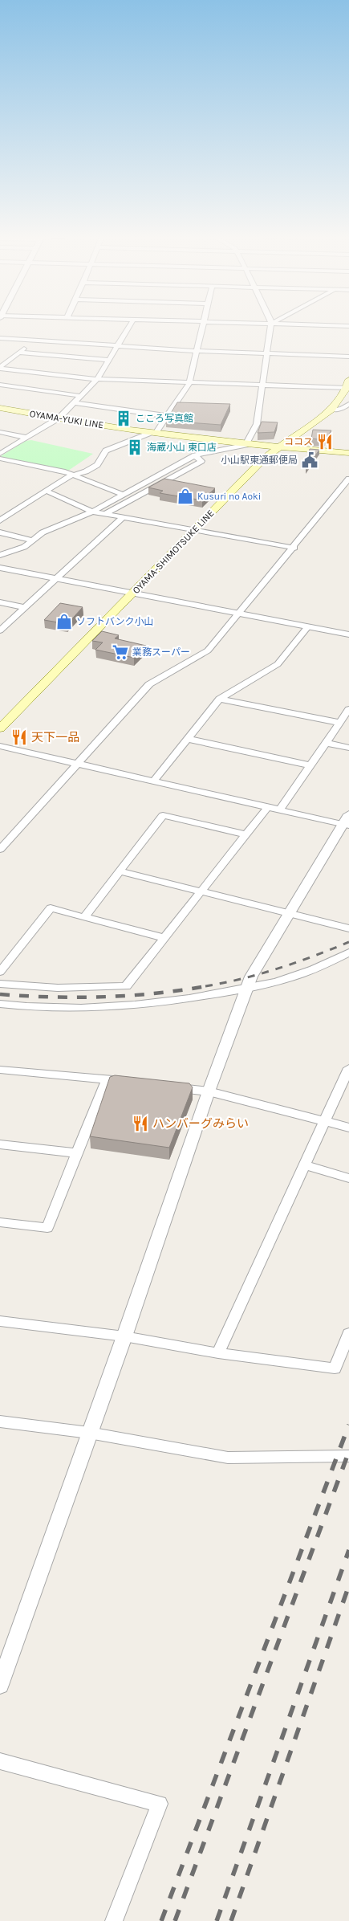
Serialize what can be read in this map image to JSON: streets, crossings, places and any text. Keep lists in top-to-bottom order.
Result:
{
  "streets": {
    "main road": ["OYAMA-YUKI LINE", "OYAMA-SHIMOTSUKE LINE"]
  },
  "crossings": [
    ["OYAMA-YUKI LINE", "OYAMA-SHIMOTSUKE LINE"]
  ],
  "places": {
    "building": ["こころ写真館", "海蔵小山 東口店"],
    "restaurant": ["ココス", "天下一品", "ハンバーグみらい"],
    "public building": ["小山駅東通郵便局"],
    "shop": ["Kusuri no Aoki", "ソフトバンク小山"],
    "supermarket": ["業務スーパー"]
  }
}
